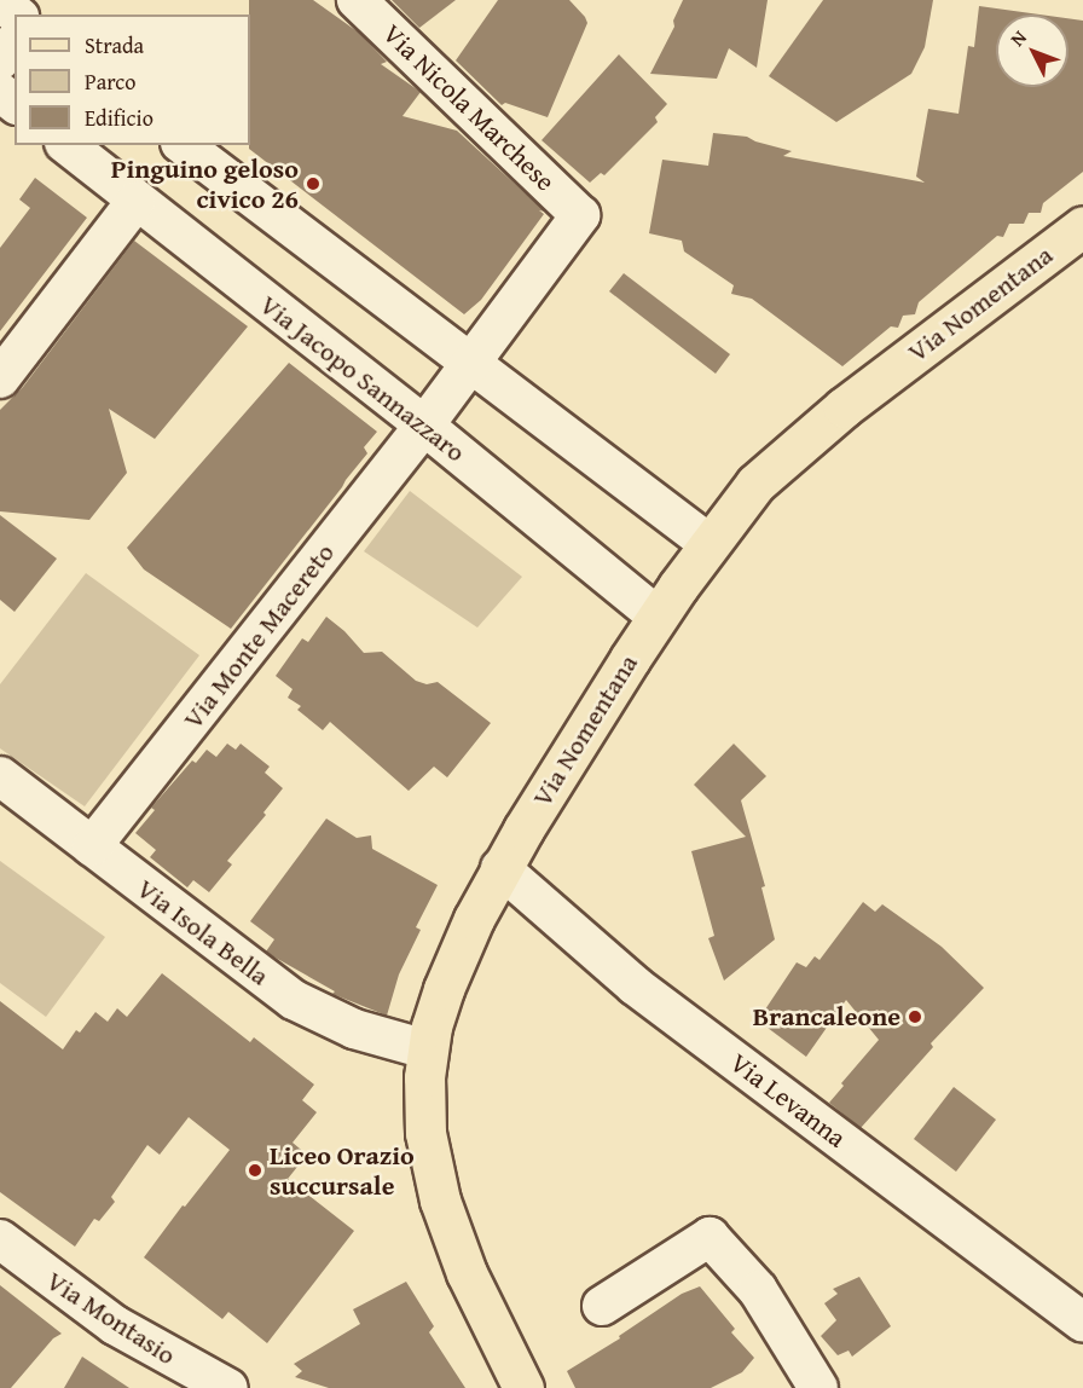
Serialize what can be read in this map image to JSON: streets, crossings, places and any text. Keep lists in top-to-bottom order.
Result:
{
  "streets": {
    "main road": ["Via Nomentana"],
    "street": [
      "Via Nicola Marchese",
      "Via Jacopo Sannazzaro",
      "Via Monte Macereto",
      "Via Isola Bella",
      "Via Levanna",
      "Via Montasio"
    ]
  },
  "crossings": [
    ["Via Nicola Marchese", "Via Monte Macereto"],
    ["Via Nomentana", "Via Jacopo Sannazzaro"],
    ["Via Nomentana", "Via Isola Bella"],
    ["Via Nomentana", "Via Levanna"],
    ["Via Jacopo Sannazzaro", "Via Monte Macereto"],
    ["Via Monte Macereto", "Via Isola Bella"]
  ],
  "places": ["Pinguino geloso civico 26", "Brancaleone", "Liceo Orazio succursale"],
  "legend": ["Strada", "Parco", "Edificio"],
  "north": "top left"
}
